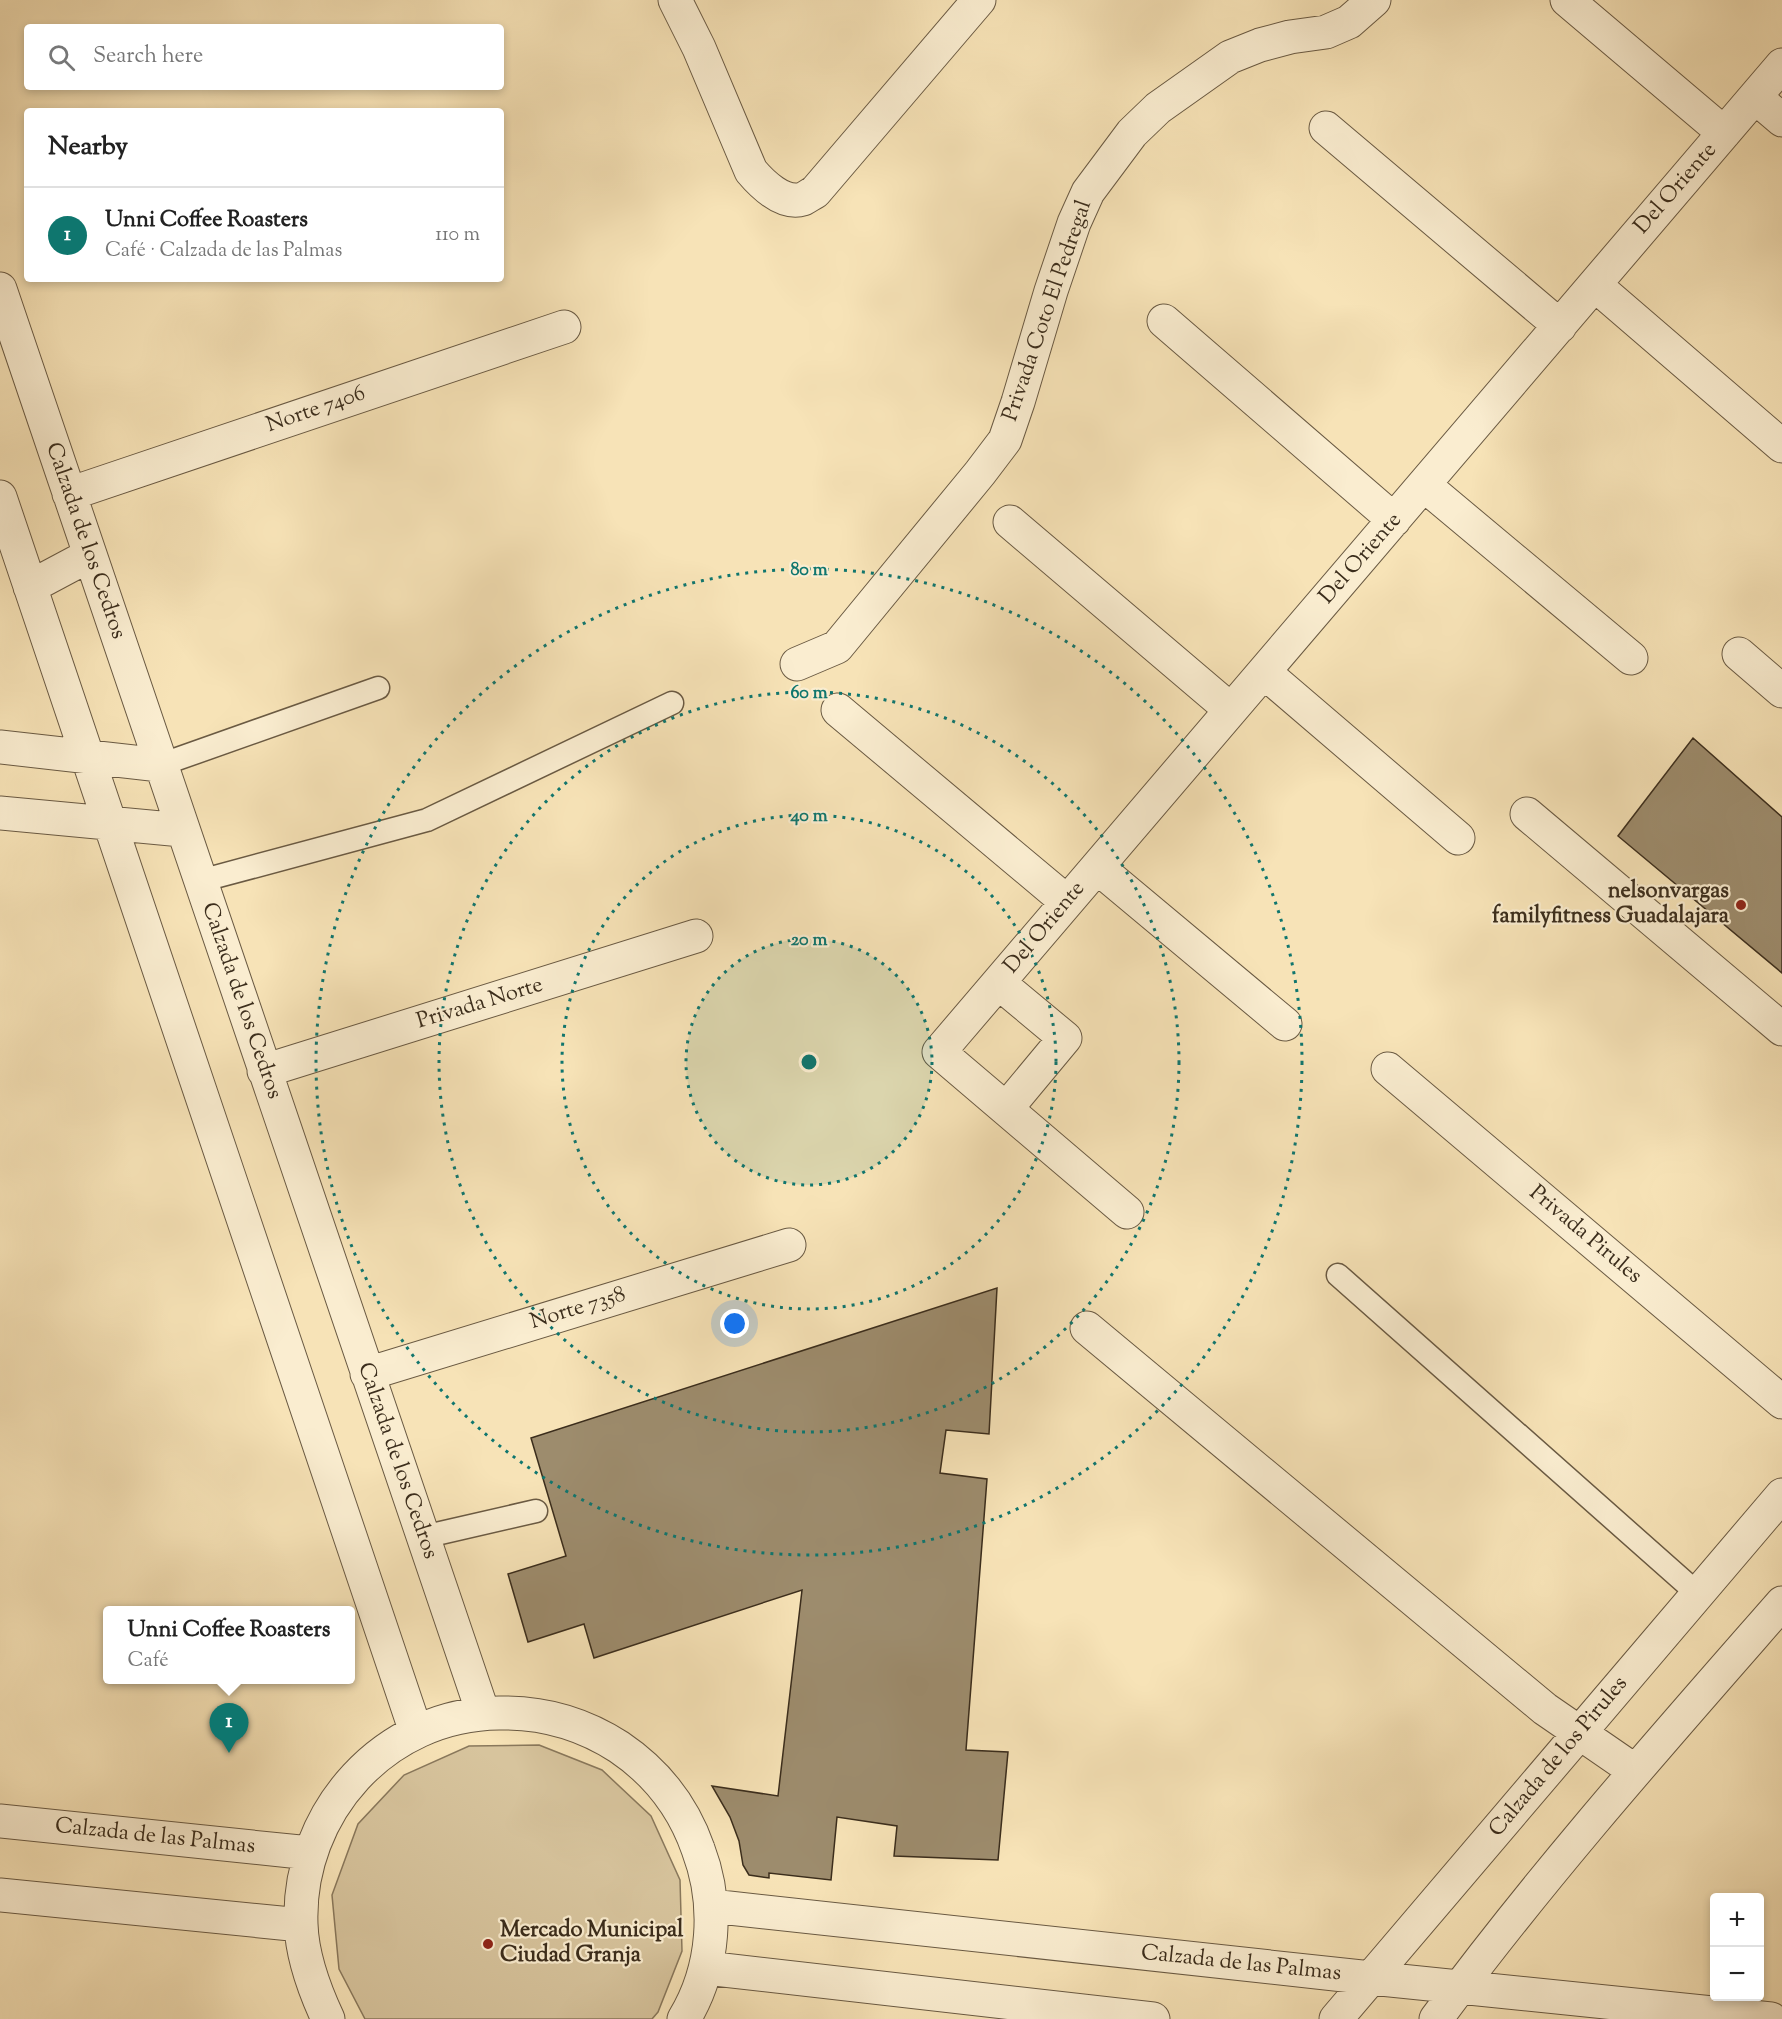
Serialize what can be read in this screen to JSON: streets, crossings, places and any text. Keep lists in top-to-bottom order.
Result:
{
  "streets": {
    "street": [
      "Del Oriente",
      "Privada Coto El Pedregal",
      "Norte 7406",
      "Calzada de los Cedros",
      "Privada Norte",
      "Privada Pirules",
      "Norte 7358",
      "Calzada de los Pirules",
      "Calzada de las Palmas"
    ]
  },
  "crossings": [
    ["Norte 7406", "Calzada de los Cedros"],
    ["Calzada de los Cedros", "Privada Norte"],
    ["Calzada de los Cedros", "Norte 7358"],
    ["Calzada de los Pirules", "Calzada de las Palmas"]
  ],
  "places": ["nelsonvargas familyfitness Guadalajara", "Mercado Municipal Ciudad Granja"],
  "page": {
    "search": "Search here",
    "heading": "Nearby",
    "list": [
      {
        "mark": "1",
        "name": "Unni Coffee Roasters",
        "note": "Café · Calzada de las Palmas",
        "value": "110 m"
      }
    ],
    "popup": ["Unni Coffee Roasters", "Café"],
    "pins": "1",
    "map_buttons": ["+", "−"]
  },
  "rings": [
    "80 m",
    "60 m",
    "40 m",
    "20 m"
  ]
}
